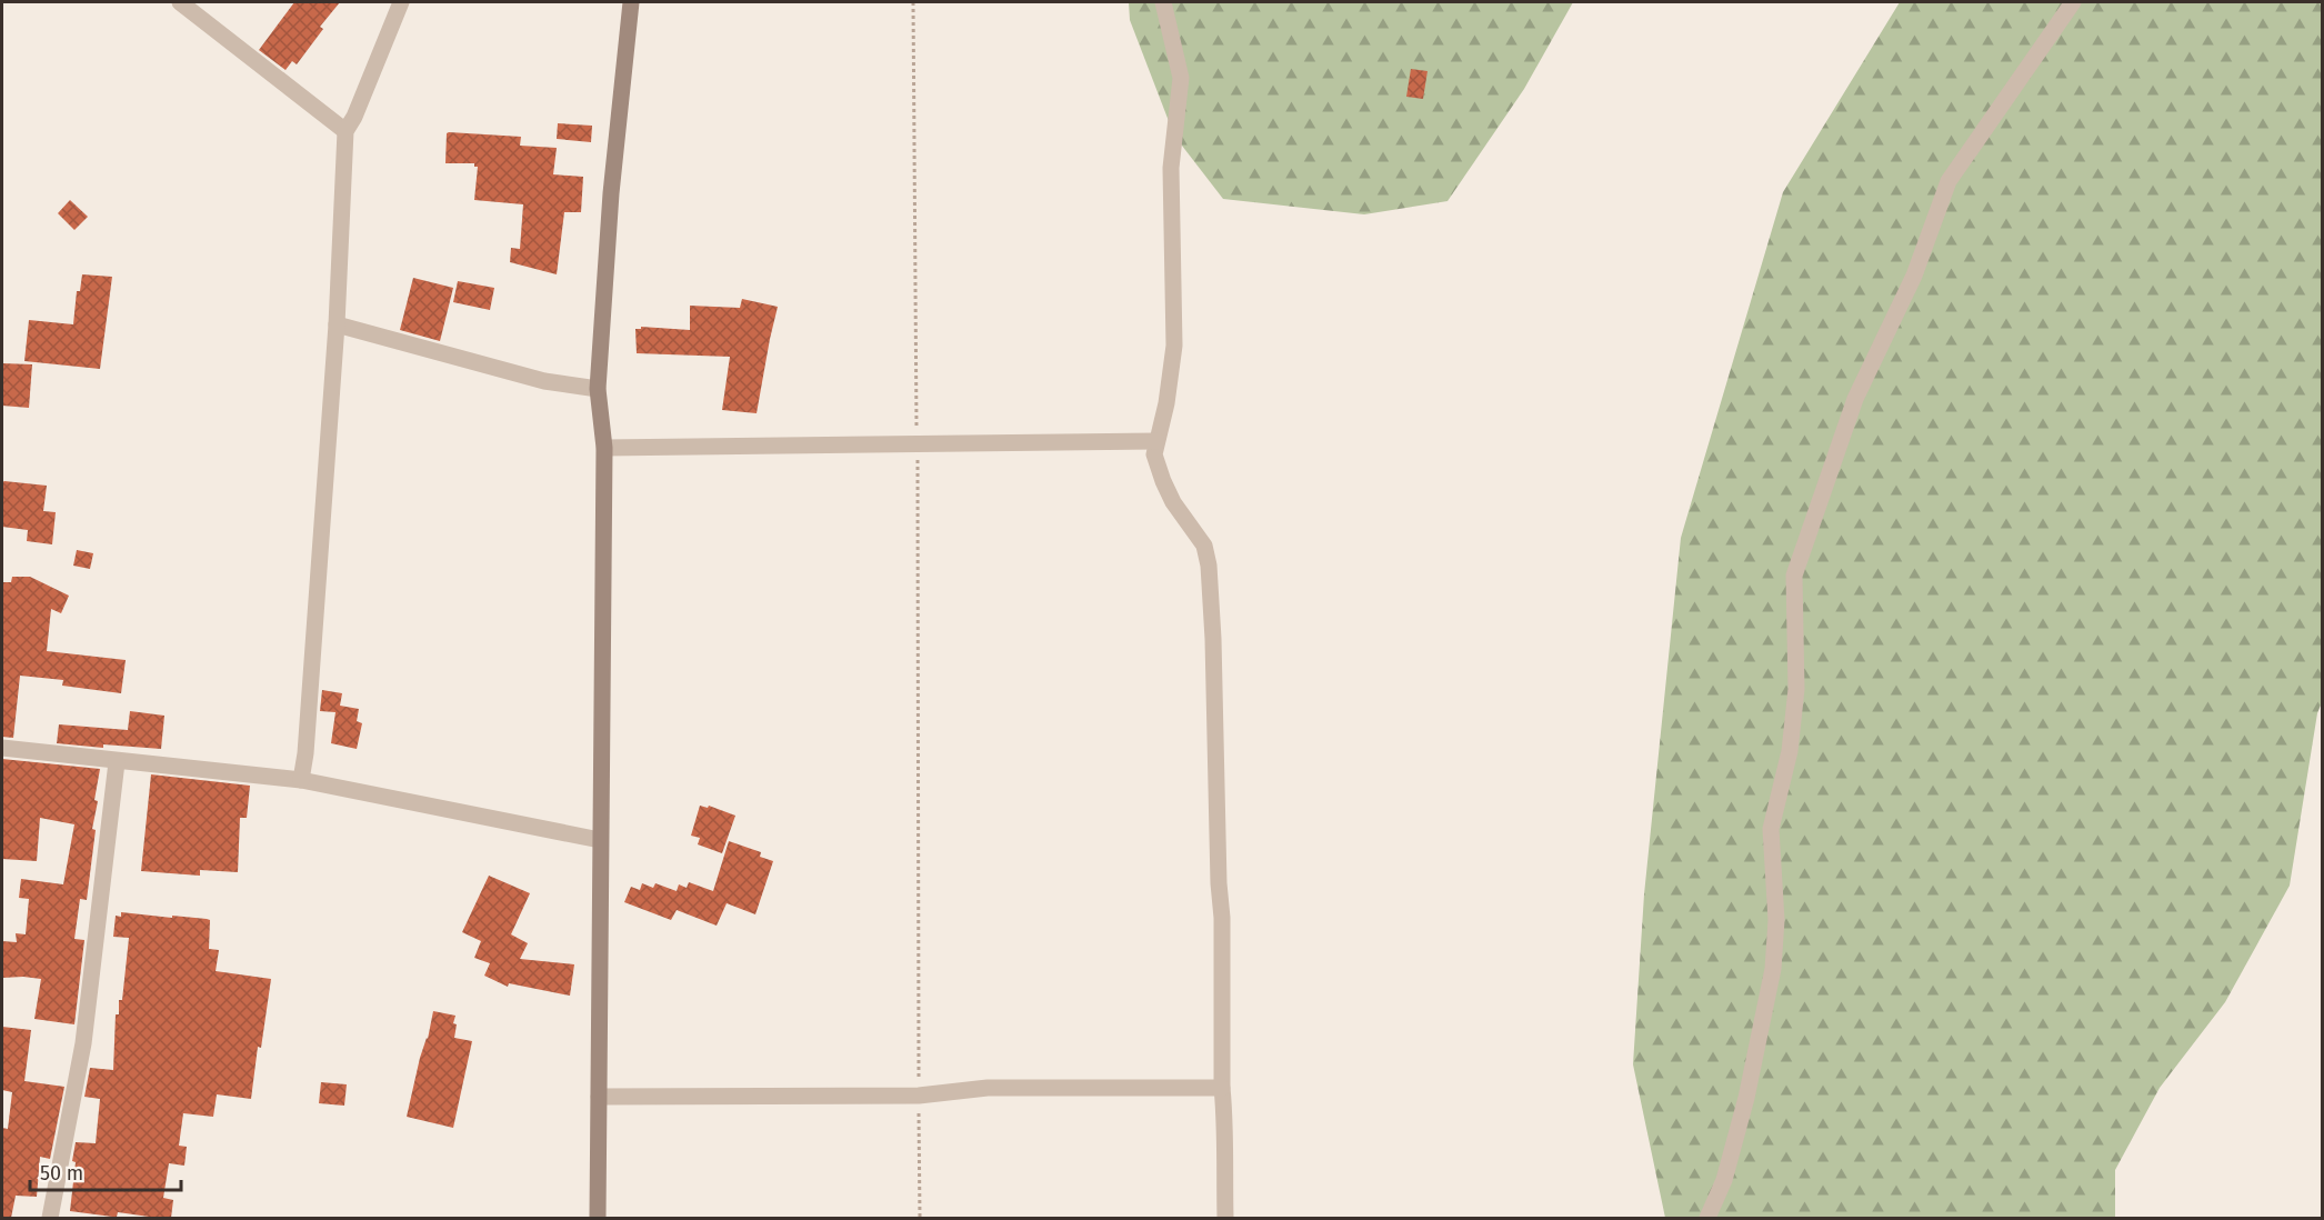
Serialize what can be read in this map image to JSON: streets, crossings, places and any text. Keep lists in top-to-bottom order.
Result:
{
  "scale_bar": "50 m"
}
